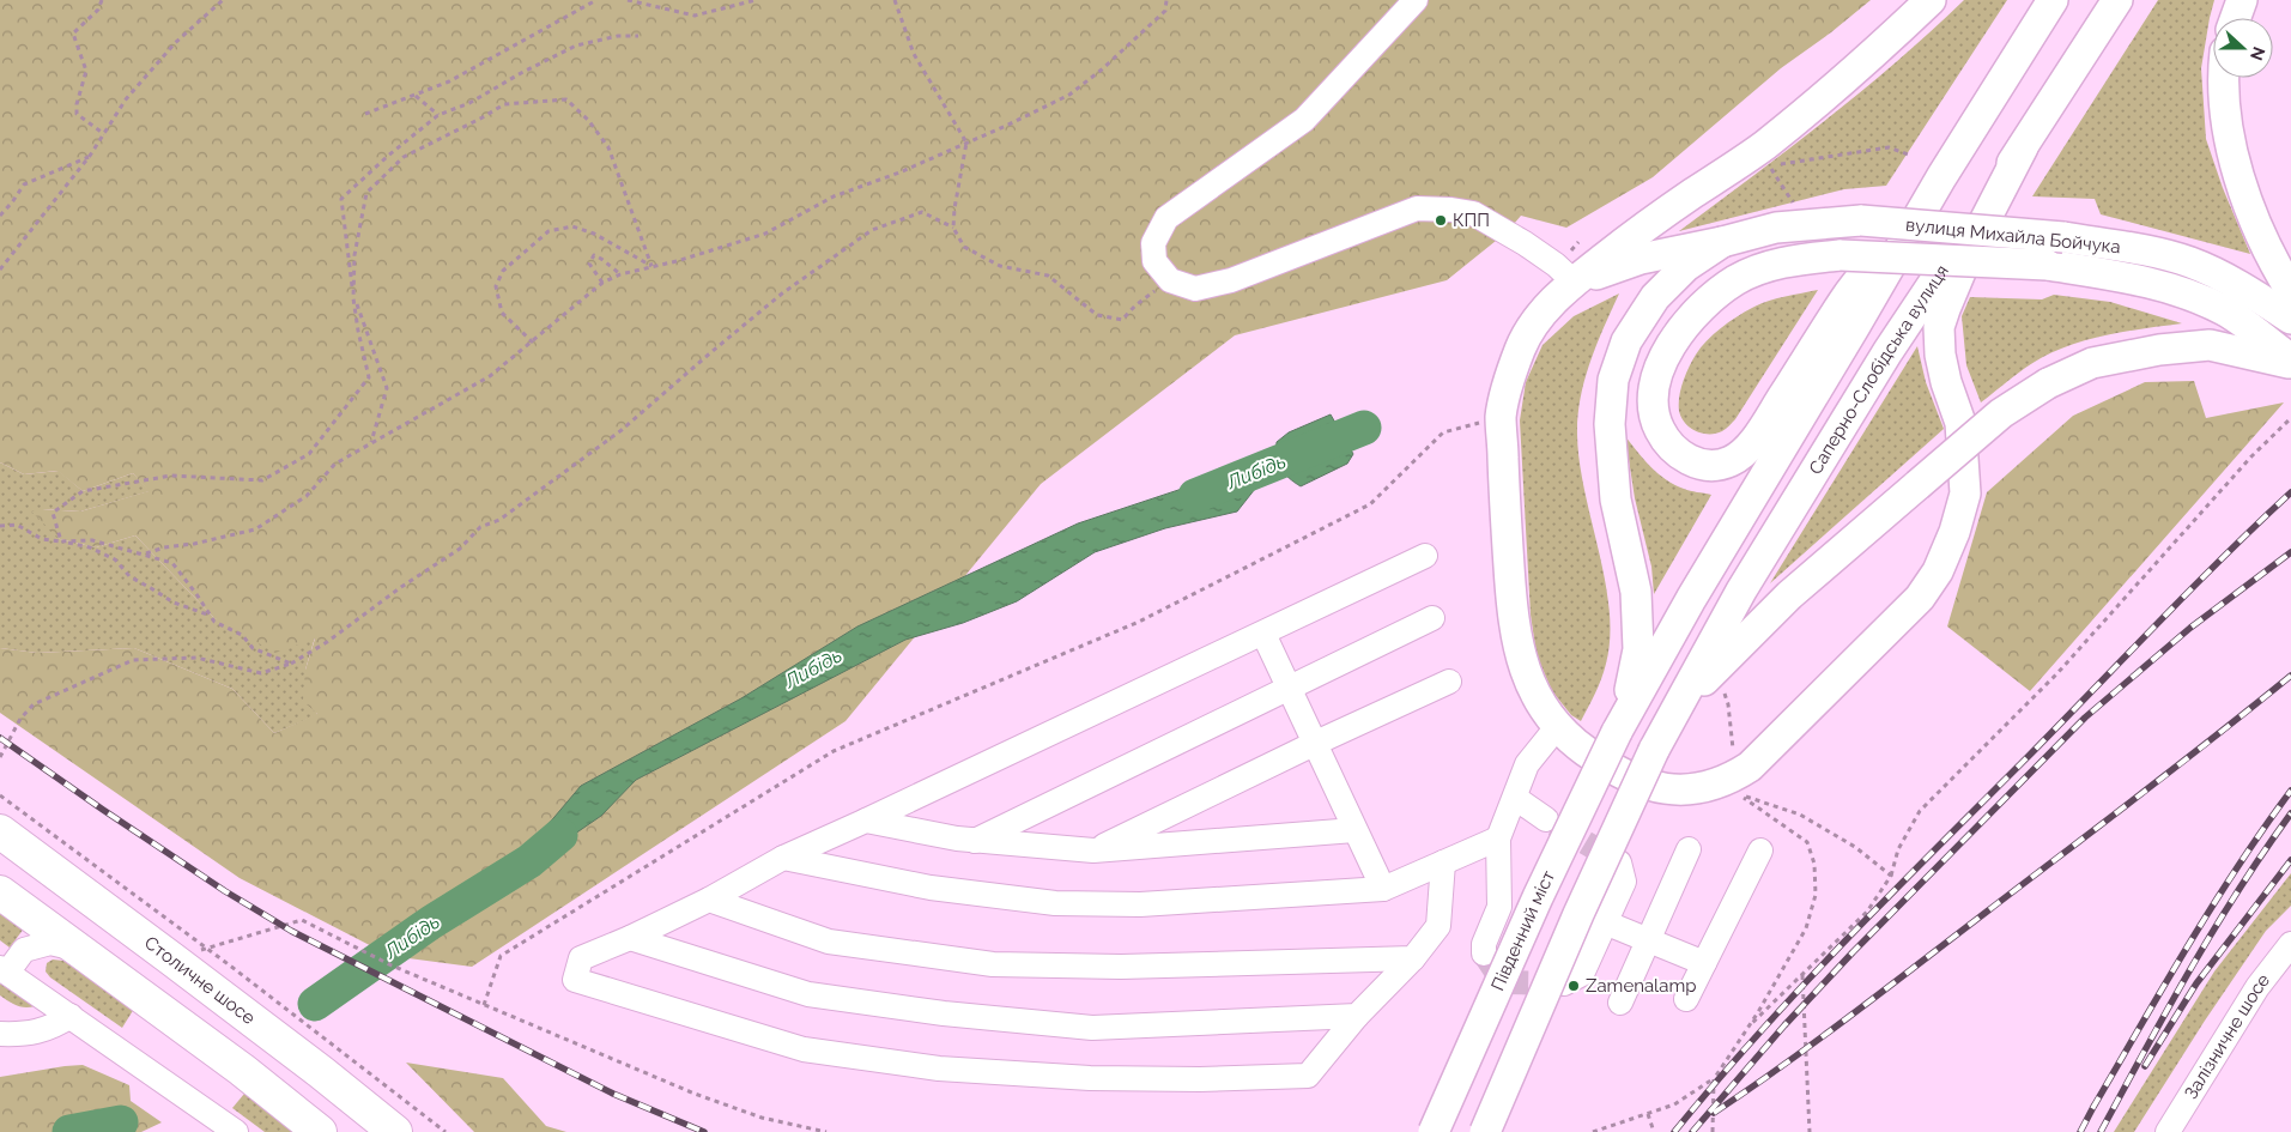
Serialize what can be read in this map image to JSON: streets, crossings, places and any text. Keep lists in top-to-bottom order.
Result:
{
  "streets": {
    "highway": ["Столичне шосе"],
    "main road": ["вулиця Михайла Бойчука", "Саперно-Слобідська вулиця", "Південний міст"],
    "street": ["Залізничне шосе"]
  },
  "water": ["Либідь"],
  "places": ["КПП", "Zamenalamp"],
  "north": "right"
}
